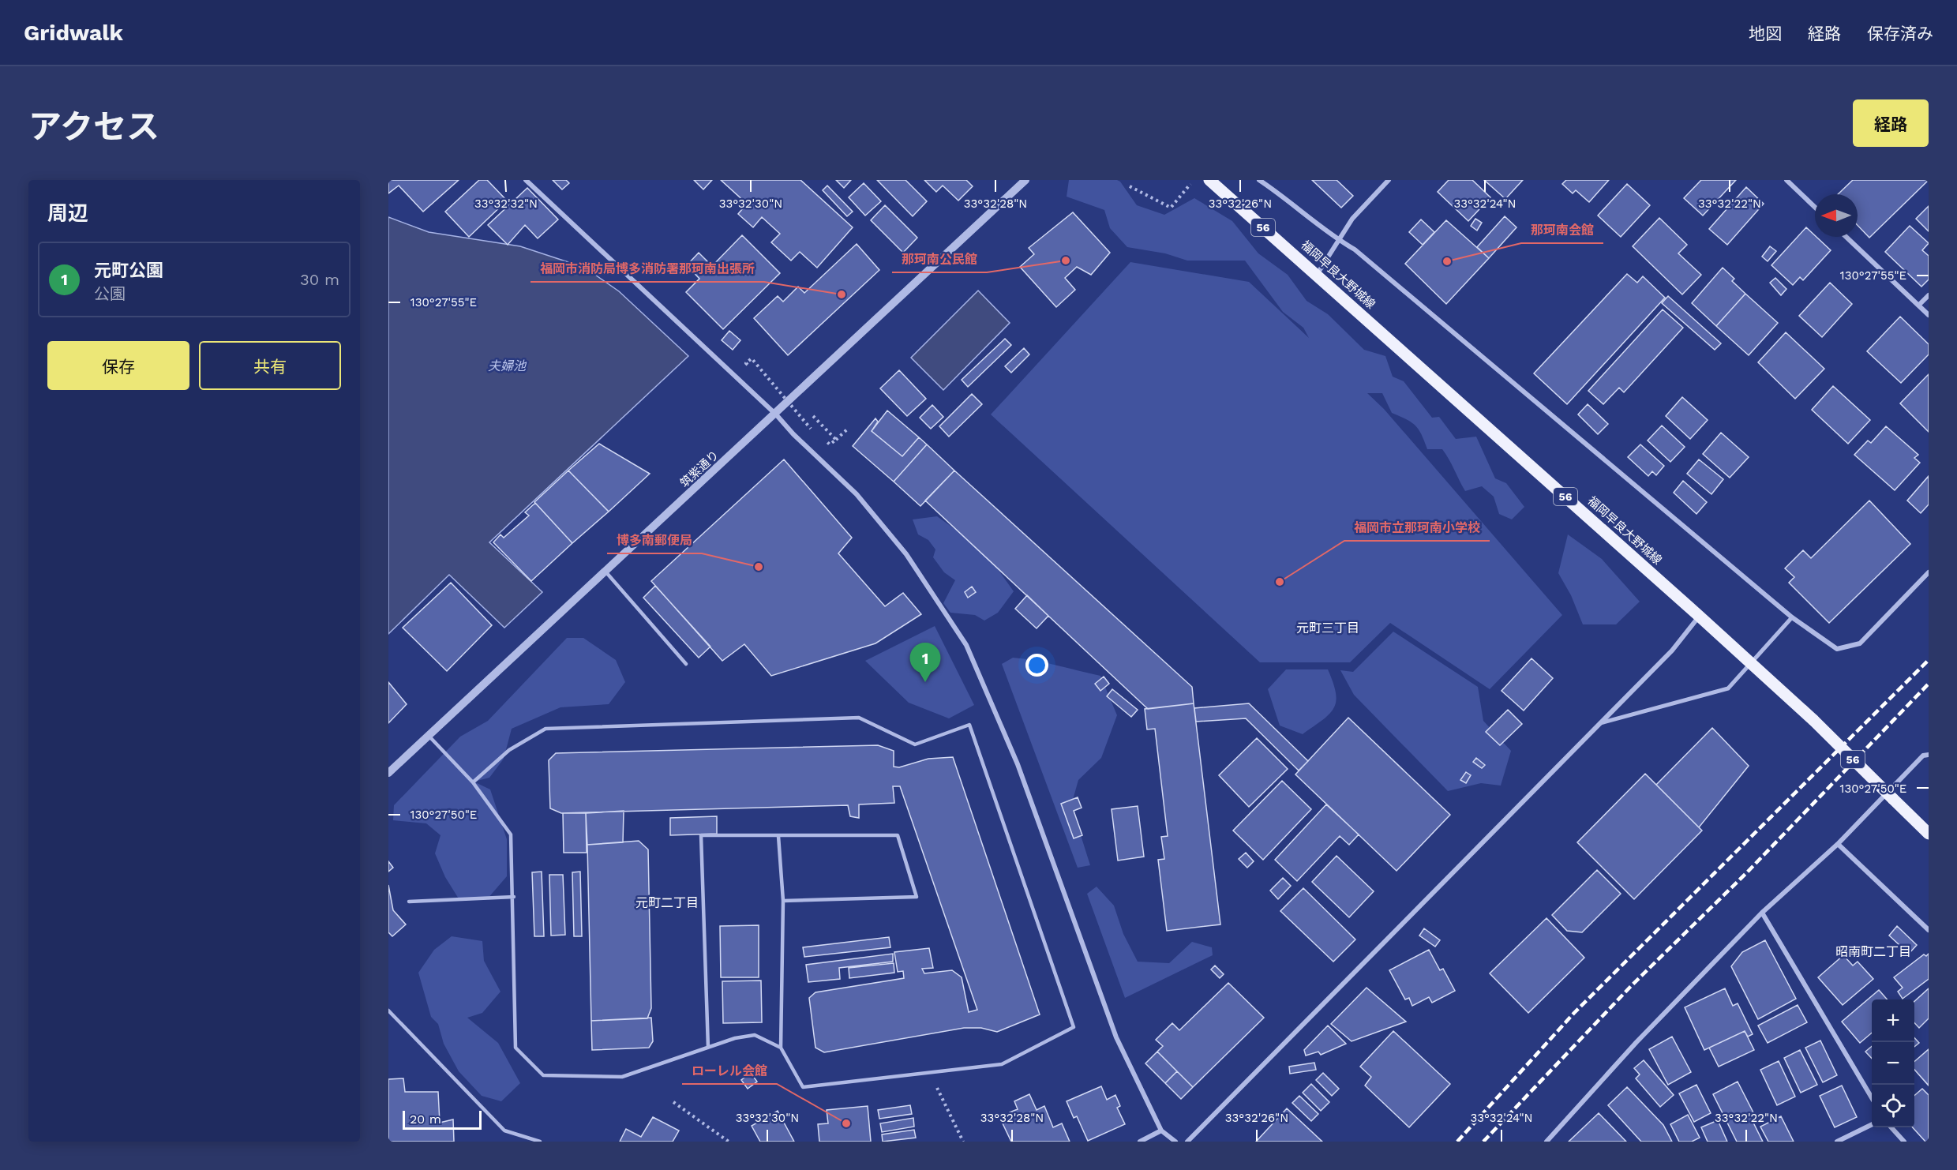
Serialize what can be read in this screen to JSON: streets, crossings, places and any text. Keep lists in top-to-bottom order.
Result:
{
  "streets": {
    "main road": ["56", "福岡早良大野城線"],
    "street": ["筑紫通り"]
  },
  "districts": ["元町三丁目", "元町二丁目", "昭南町二丁目"],
  "water": ["夫婦池"],
  "places": [
    "那珂南公民館",
    "那珂南会館",
    "福岡市消防局博多消防署那珂南出張所",
    "博多南郵便局",
    "福岡市立那珂南小学校",
    "ローレル会館"
  ],
  "scale_bar": "20 m",
  "north": "left",
  "page": {
    "header": "Gridwalk",
    "nav": ["地図", "経路", "保存済み"],
    "title": "アクセス",
    "buttons": [
      "経路",
      ["保存", "共有"]
    ],
    "heading": "周辺",
    "list": [
      {
        "mark": "1",
        "name": "元町公園",
        "note": "公園",
        "value": "30 m"
      }
    ],
    "pins": "1",
    "map_buttons": ["+", "−"],
    "scale": "20 m"
  },
  "coordinates": [
    "33°32'32\"N",
    "33°32'30\"N",
    "33°32'28\"N",
    "33°32'26\"N",
    "33°32'24\"N",
    "33°32'22\"N",
    "130°27'55\"E",
    "130°27'50\"E"
  ]
}
